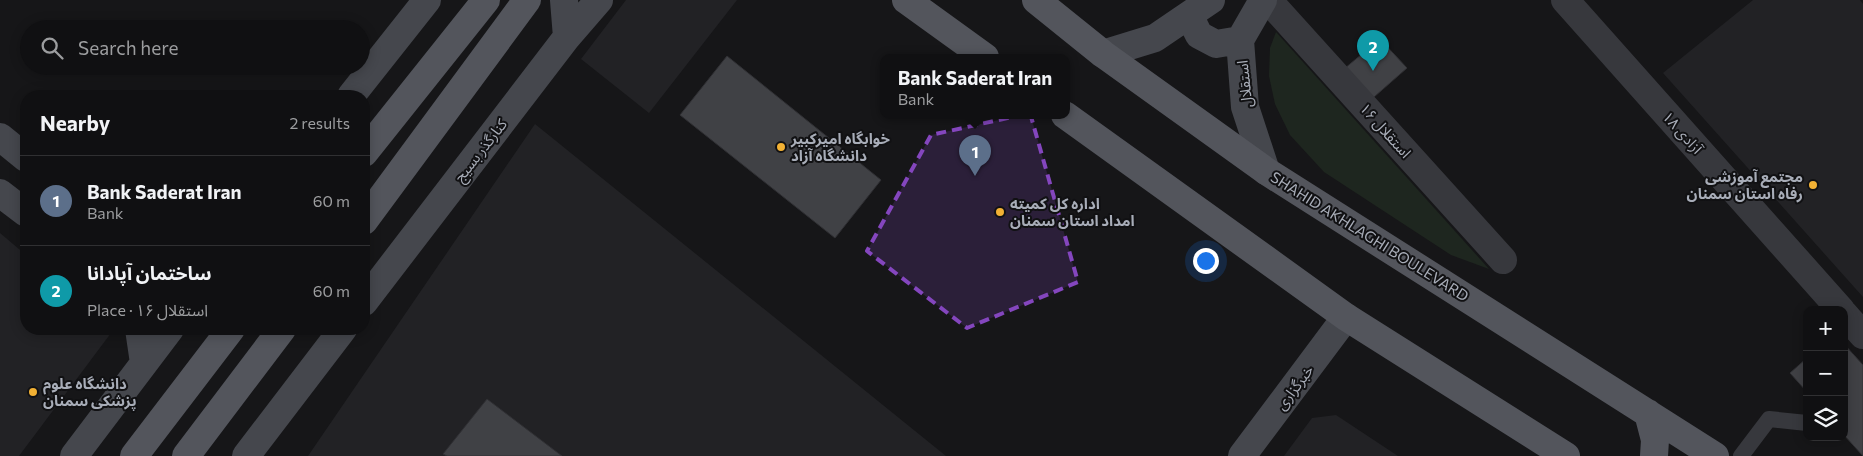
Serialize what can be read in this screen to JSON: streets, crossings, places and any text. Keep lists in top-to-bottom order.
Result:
{
  "streets": {
    "main road": [
      "استقلال",
      "کنارگذر بسیج",
      "SHAHID AKHLAGHI BOULEVARD",
      "خبرگزاری"
    ],
    "street": ["استقلال ۱۶", "آزادی ۱۸"]
  },
  "crossings": [
    ["استقلال", "SHAHID AKHLAGHI BOULEVARD"]
  ],
  "places": [
    "خوابگاه امیرکبیر دانشگاه آزاد",
    "مجتمع آموزشی رفاه استان سمنان",
    "اداره کل کمیته امداد استان سمنان",
    "دانشگاه علوم پزشکی سمنان"
  ],
  "page": {
    "search": "Search here",
    "pins": ["2", "1"],
    "popup": ["Bank Saderat Iran", "Bank"],
    "heading": ["Nearby", "2 results"],
    "list": [
      {
        "mark": "1",
        "name": "Bank Saderat Iran",
        "note": "Bank",
        "value": "60 m"
      },
      {
        "mark": "2",
        "name": "ساختمان آپادانا",
        "note": "Place · استقلال ۱۶",
        "value": "60 m"
      }
    ],
    "map_buttons": ["+", "−"]
  }
}
